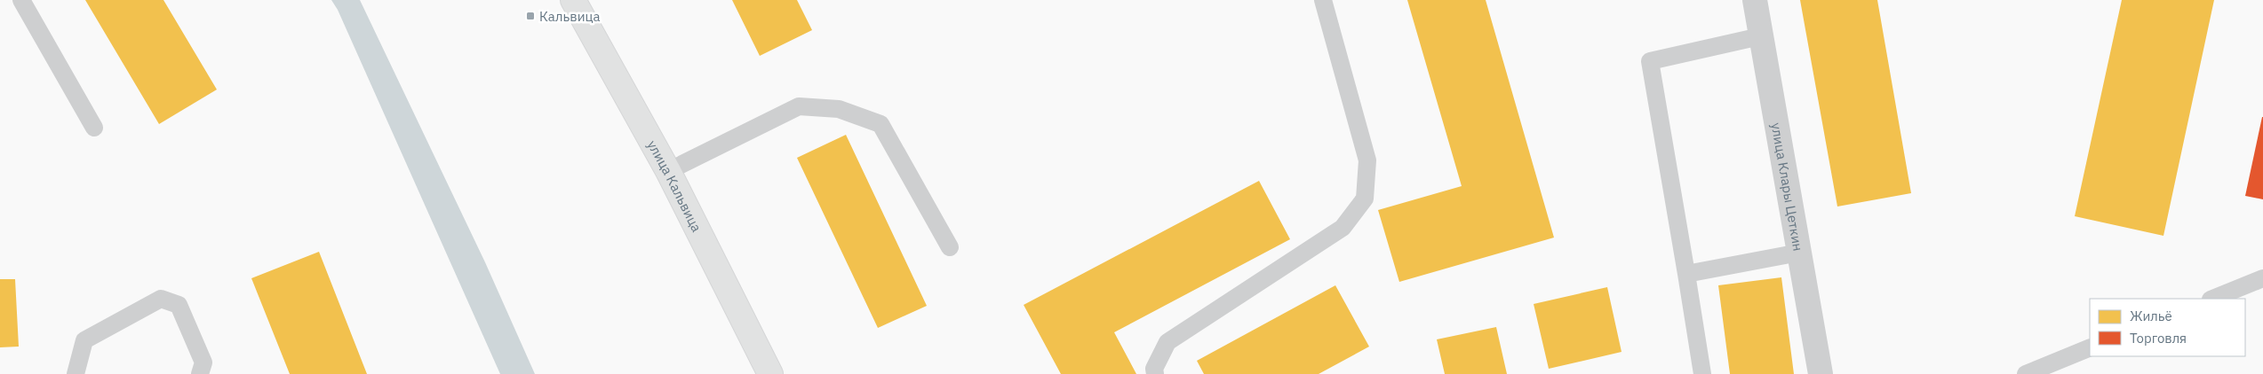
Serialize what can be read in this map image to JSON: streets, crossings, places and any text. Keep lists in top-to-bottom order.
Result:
{
  "streets": {
    "street": ["улица Кальвица", "улица Клары Цеткин"]
  },
  "places": {
    "transit": ["Кальвица"]
  },
  "legend": ["Жильё", "Торговля"]
}
